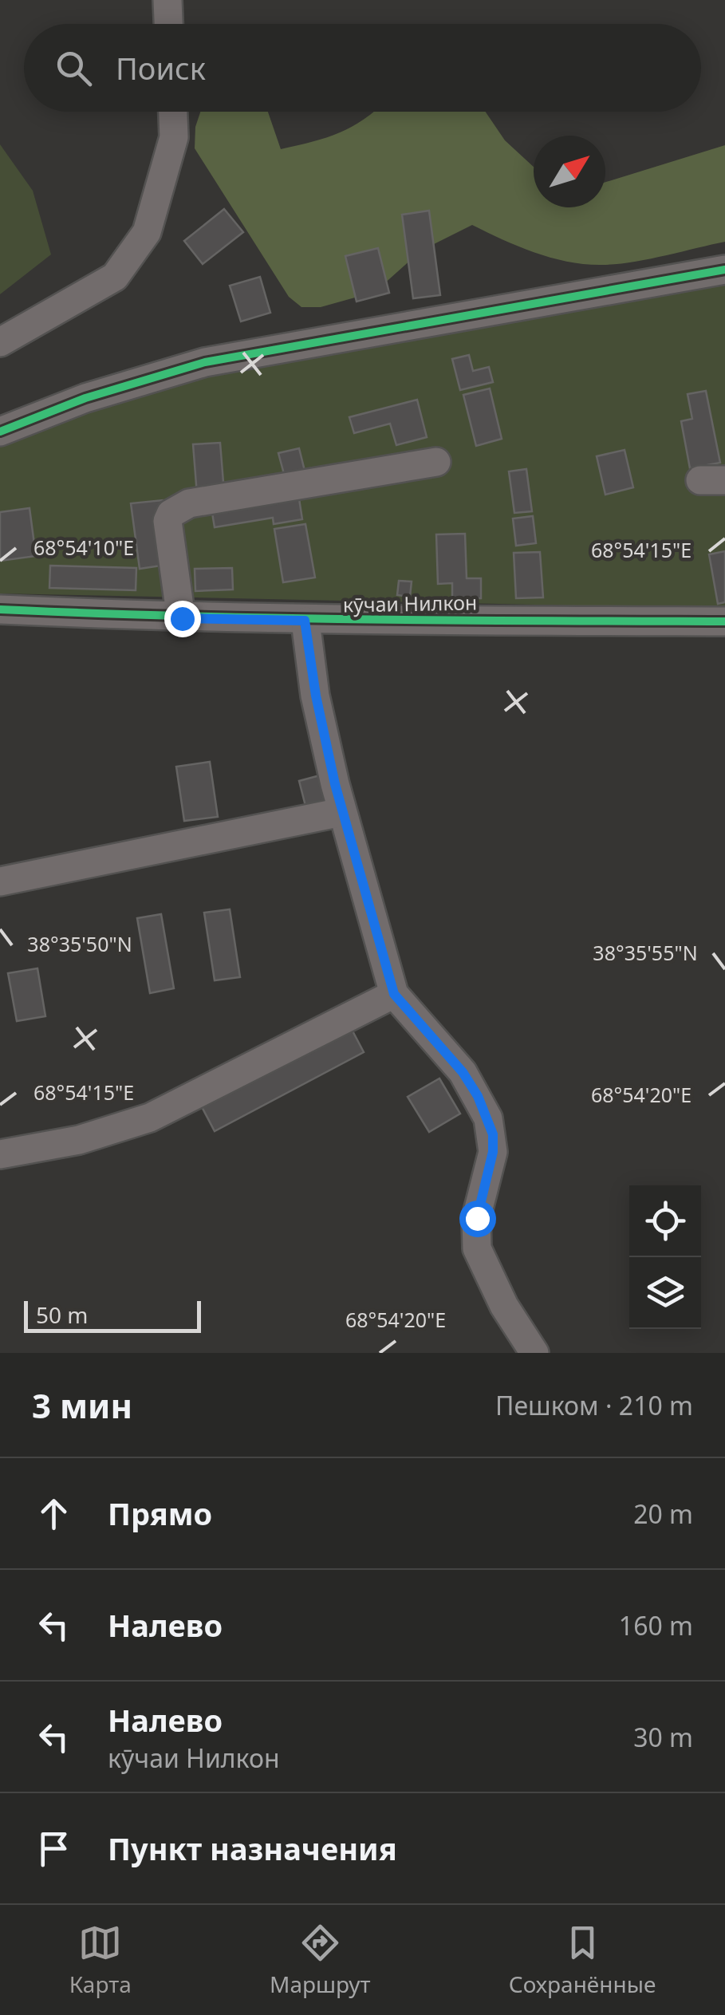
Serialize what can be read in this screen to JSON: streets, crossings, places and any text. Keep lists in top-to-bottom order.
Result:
{
  "streets": {
    "street": ["кӯчаи Нилкон"]
  },
  "scale_bar": "50 m",
  "north": "top right",
  "page": {
    "search": "Поиск",
    "scale": "50 m",
    "heading": ["3 мин", "Пешком · 210 m"],
    "list": [
      ["Прямо", "20 m"],
      ["Налево", "160 m"],
      ["Налево", "кӯчаи Нилкон", "30 m"],
      "Пункт назначения"
    ],
    "nav": ["Карта", "Маршрут", "Сохранённые"]
  },
  "coordinates": [
    "68°54'10\"E",
    "68°54'15\"E",
    "38°35'50\"N",
    "38°35'55\"N",
    "68°54'20\"E"
  ]
}
